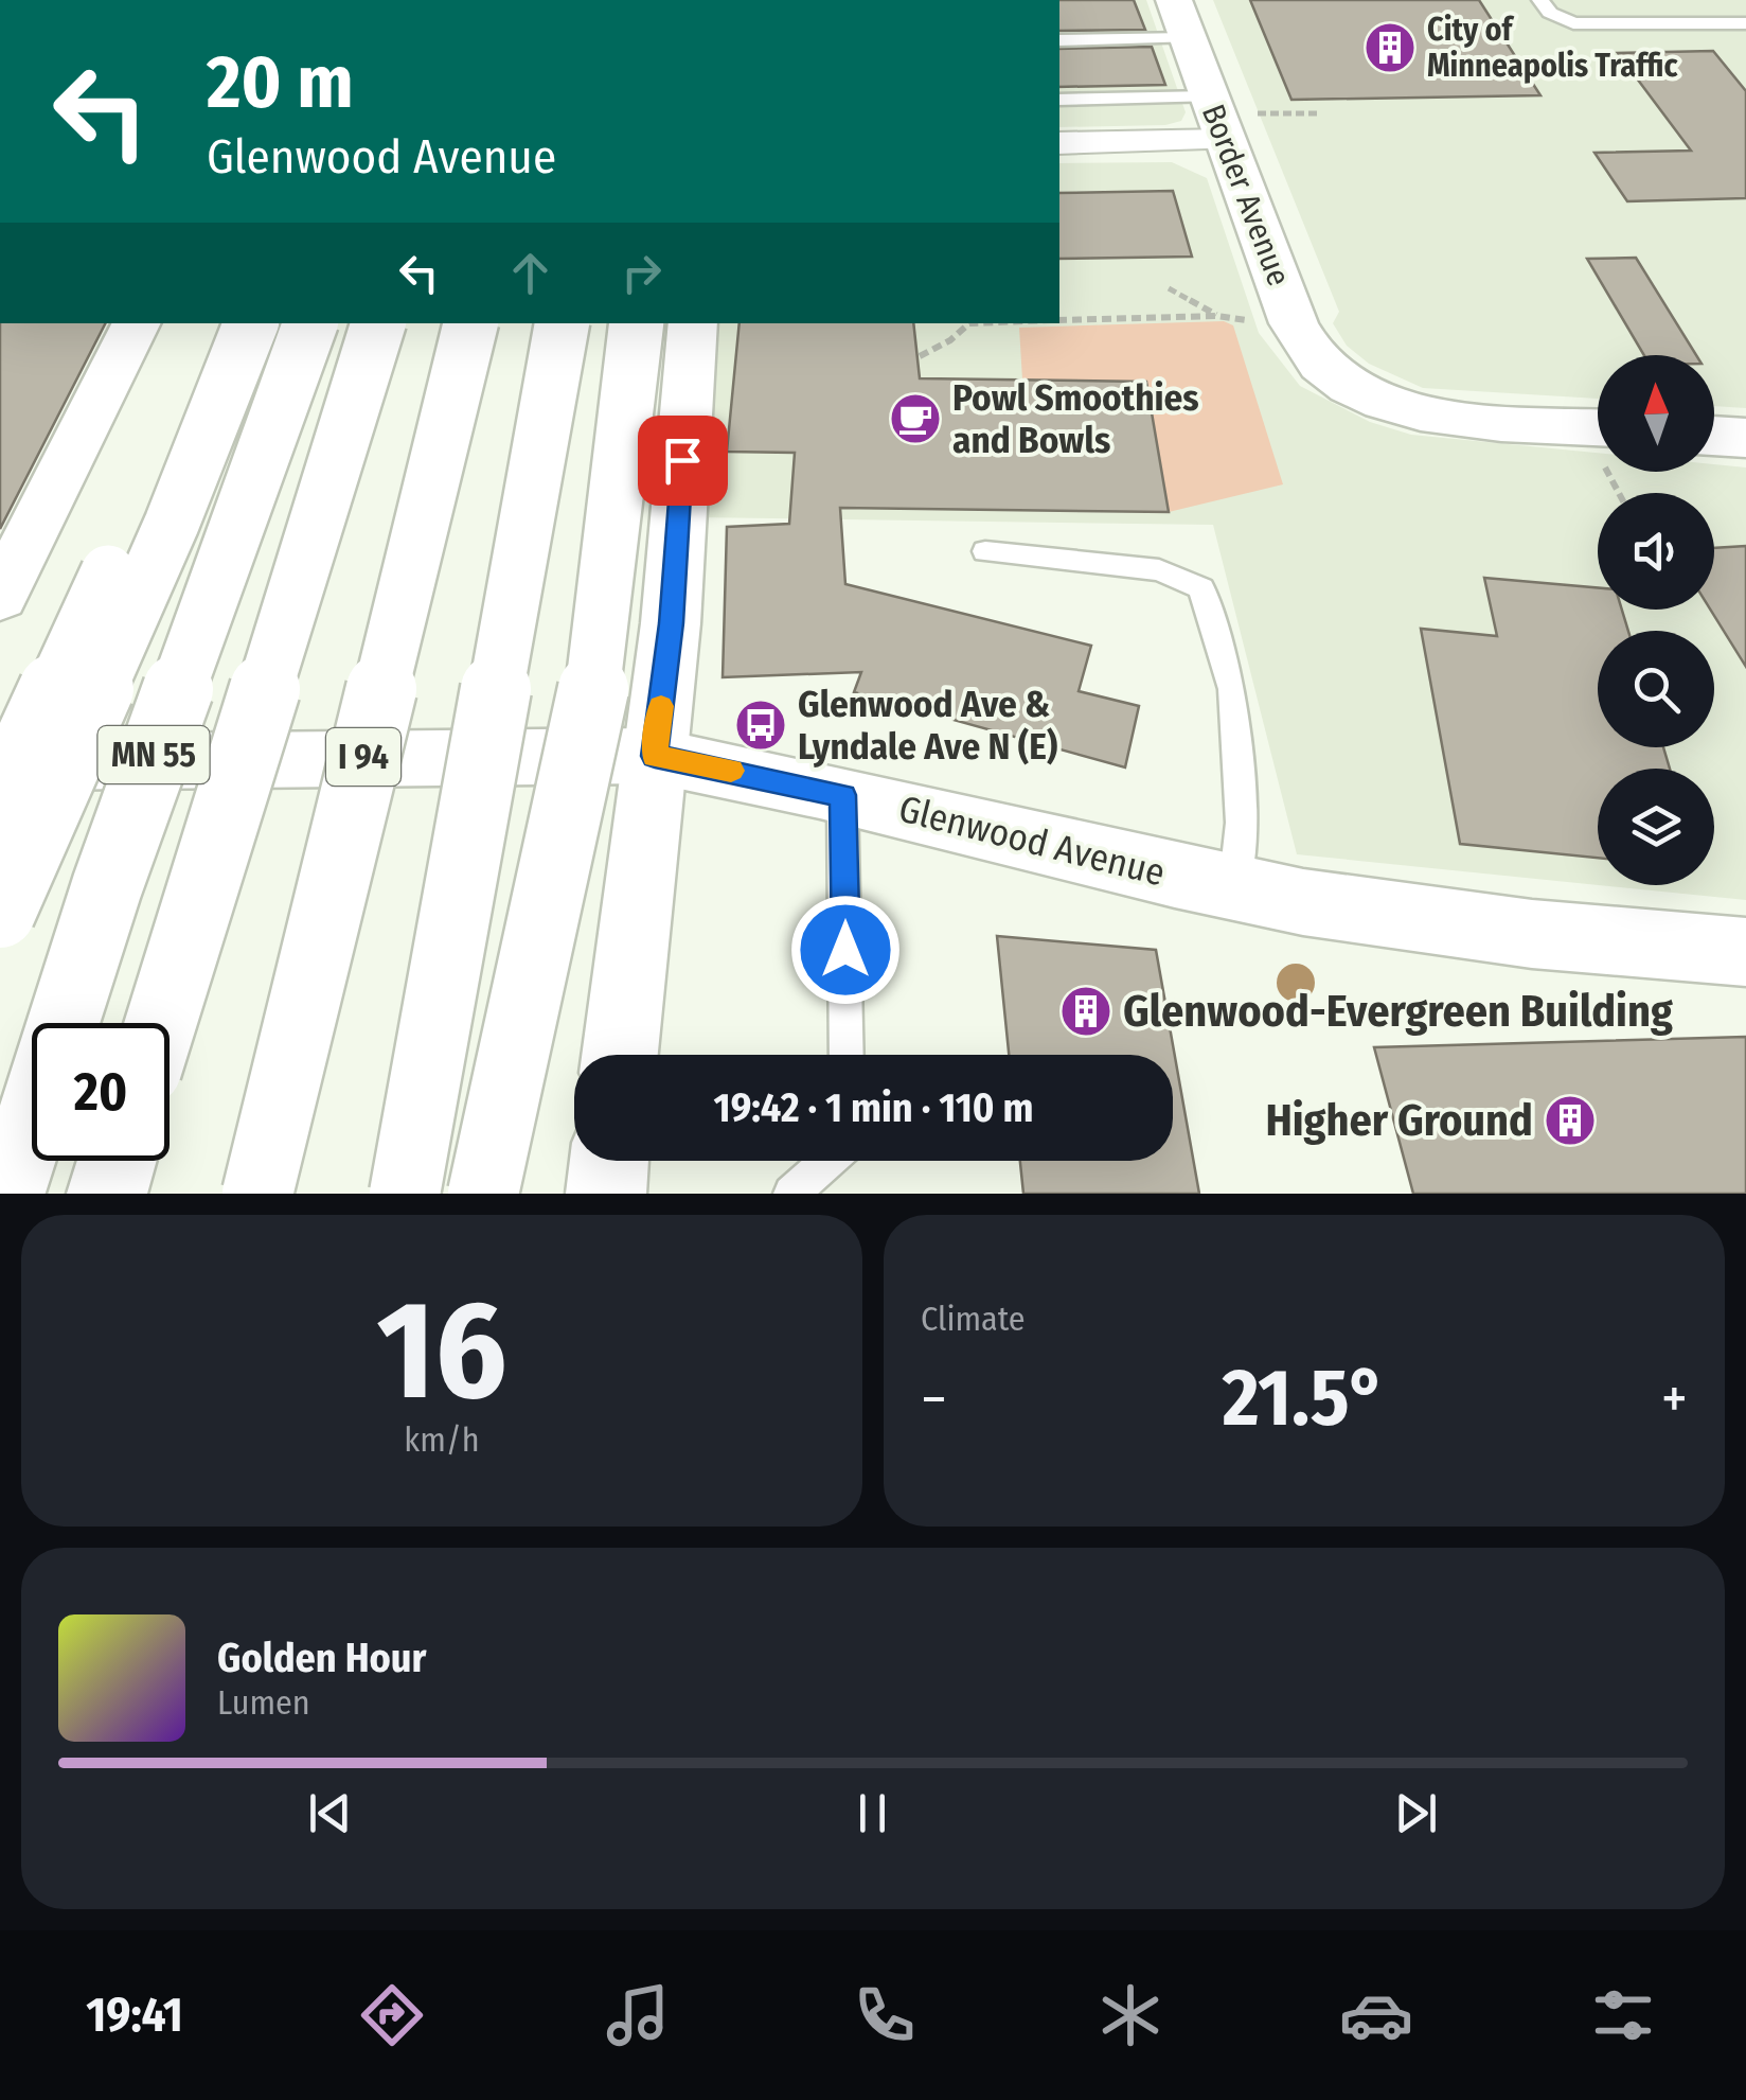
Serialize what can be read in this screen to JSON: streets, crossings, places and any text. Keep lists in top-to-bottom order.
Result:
{
  "streets": {
    "main road": [
      "Border Avenue",
      "MN 55",
      "I 94",
      "Glenwood Avenue"
    ]
  },
  "places": {
    "building": ["City of Minneapolis Traffic", "Glenwood-Evergreen Building", "Higher Ground"],
    "cafe": ["Powl Smoothies and Bowls"],
    "bus stop": ["Glenwood Ave & Lyndale Ave N (E)"]
  },
  "north": "top",
  "page": {
    "turn": ["20 m", "Glenwood Avenue"],
    "limit": "20",
    "trip": "19:42 · 1 min · 110 m",
    "tile": [
      ["16", "km/h"],
      "Climate"
    ],
    "heat": ["−", "21.5°", "+"],
    "song": ["Golden Hour", "Lumen"],
    "tabs": "19:41"
  }
}
